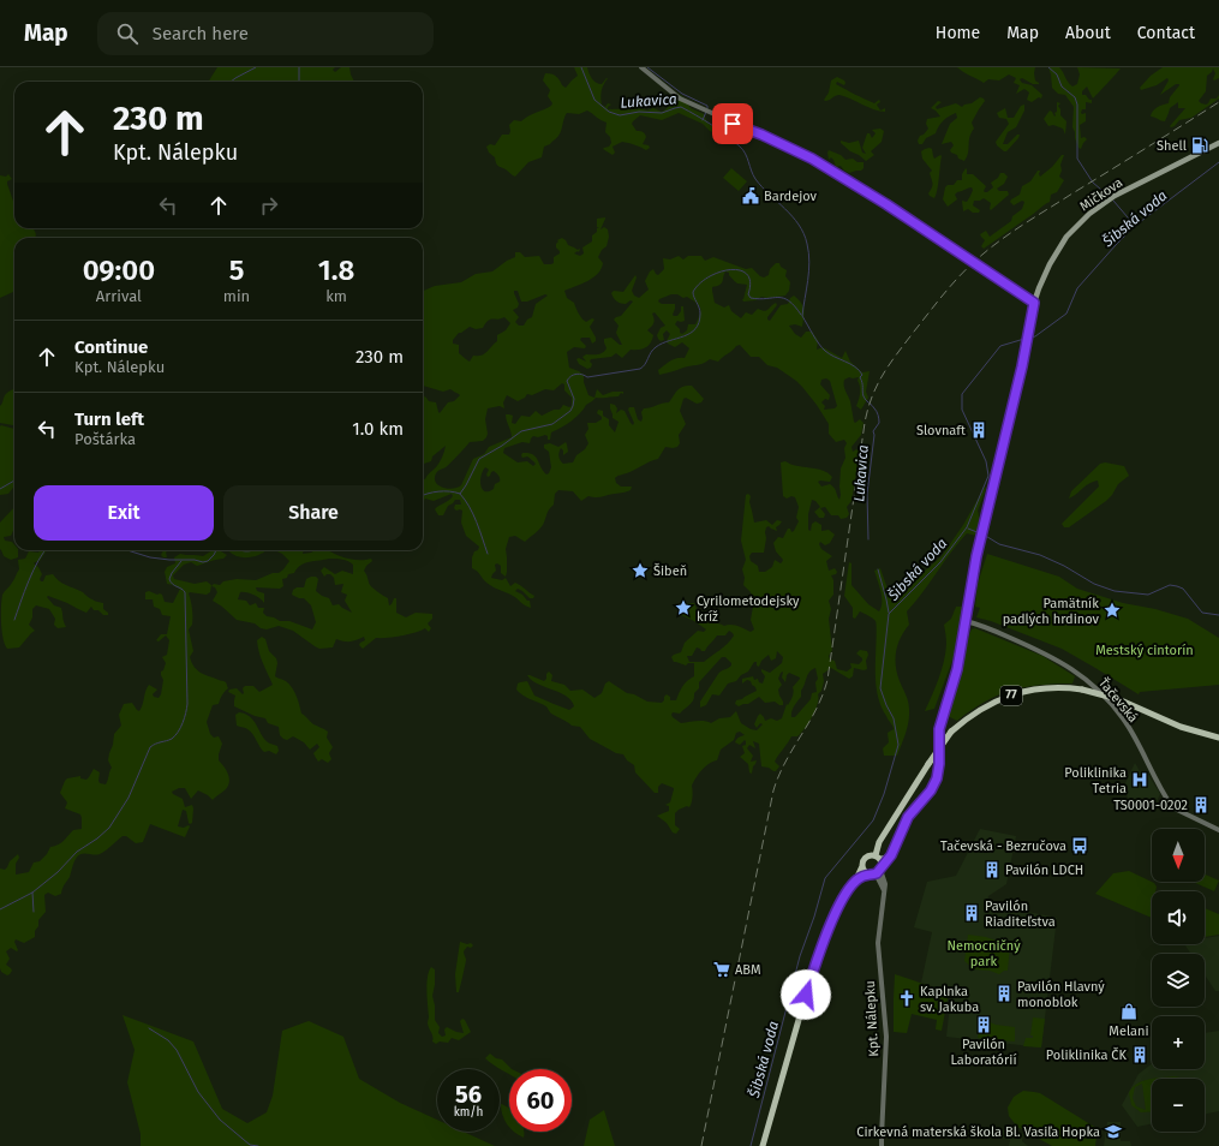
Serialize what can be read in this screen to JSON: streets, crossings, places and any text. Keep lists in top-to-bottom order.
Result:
{
  "streets": {
    "main road": ["Mičkova", "77"],
    "street": ["Ťačevská", "Kpt. Nálepku"]
  },
  "crossings": [
    ["77", "Kpt. Nálepku"]
  ],
  "water": ["Lukavica", "Šibská voda"],
  "parks": ["Mestský cintorín", "Nemocničný park"],
  "places": {
    "fuel station": ["Shell"],
    "public building": ["Bardejov"],
    "building": [
      "Slovnaft",
      "TS0001-0202",
      "Pavilón LDCH",
      "Pavilón Riaditeľstva",
      "Pavilón Hlavný monoblok",
      "Pavilón Laboratórií",
      "Poliklinika ČK"
    ],
    "place": ["Šibeň", "Cyrilometodejsky kríž", "Pamätník padlých hrdinov"],
    "hospital": ["Poliklinika Tetria"],
    "bus stop": ["Tačevská - Bezručova"],
    "supermarket": ["ABM"],
    "church": ["Kaplnka sv. Jakuba"],
    "shop": ["Melani"],
    "school or university": ["Cirkevná materská škola Bl. Vasiľa Hopka"]
  },
  "north": "bottom",
  "page": {
    "header": "Map",
    "search": "Search here",
    "nav": [
      "Home",
      "Map",
      "About",
      "Contact"
    ],
    "turn": ["230 m", "Kpt. Nálepku"],
    "eta": [
      "09:00",
      "Arrival",
      "5",
      "min",
      "1.8",
      "km"
    ],
    "list": [
      {
        "name": "Continue",
        "note": "Kpt. Nálepku",
        "value": "230 m"
      },
      {
        "name": "Turn left",
        "note": "Poštárka",
        "value": "1.0 km"
      }
    ],
    "buttons": ["Exit", "Share"],
    "map_buttons": ["+", "−"],
    "speed": "56 km/h",
    "limit": "60"
  }
}
